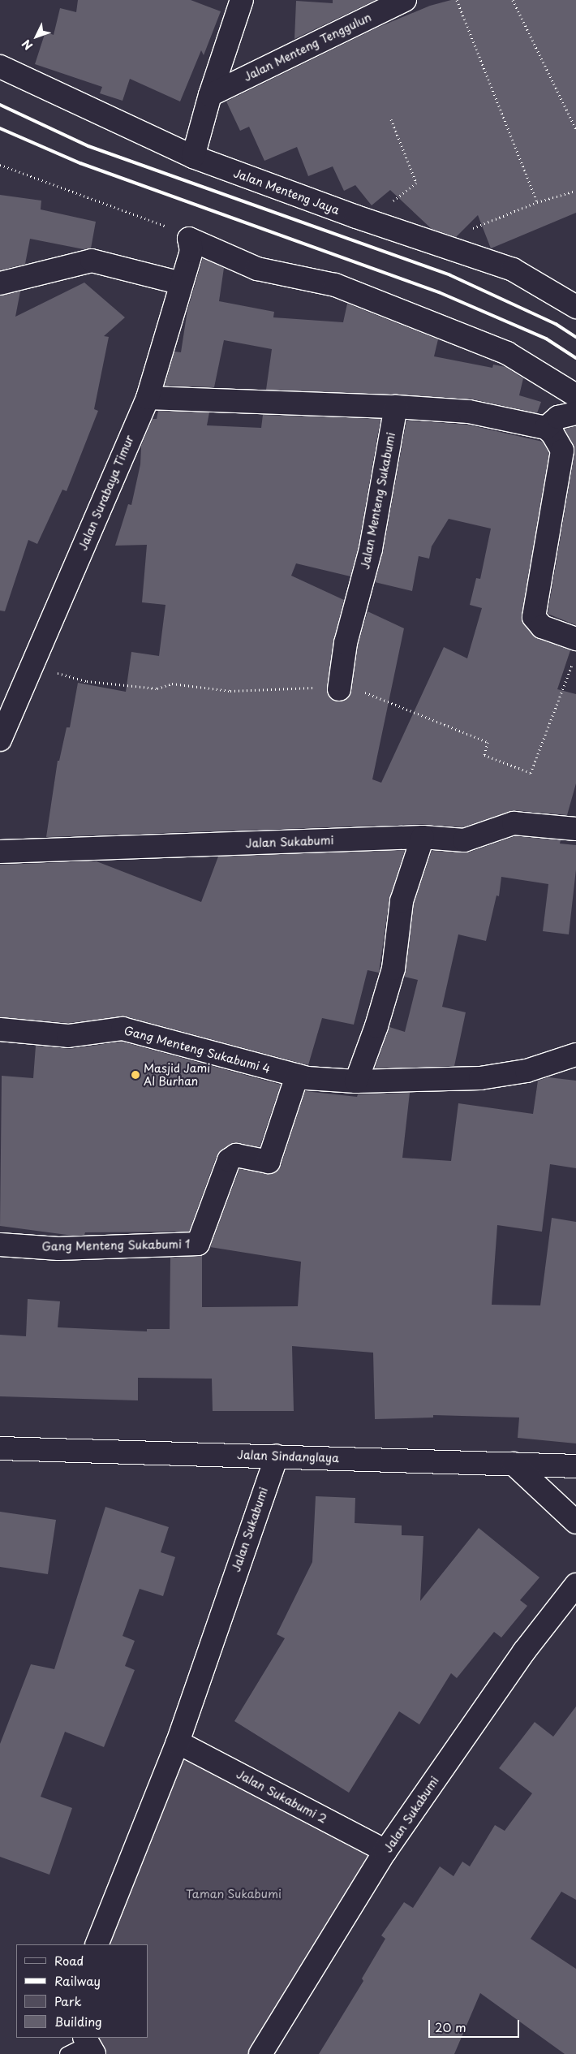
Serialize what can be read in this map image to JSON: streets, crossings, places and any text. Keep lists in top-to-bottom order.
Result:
{
  "streets": {
    "street": [
      "Jalan Menteng Tenggulun",
      "Jalan Menteng Jaya",
      "Jalan Surabaya Timur",
      "Jalan Menteng Sukabumi",
      "Jalan Sukabumi",
      "Gang Menteng Sukabumi 4",
      "Gang Menteng Sukabumi 1",
      "Jalan Sindanglaya",
      "Jalan Sukabumi 2"
    ]
  },
  "crossings": [
    ["Jalan Sukabumi", "Jalan Sindanglaya"],
    ["Jalan Sukabumi", "Jalan Sukabumi 2"],
    ["Gang Menteng Sukabumi 4", "Gang Menteng Sukabumi 1"]
  ],
  "parks": ["Taman Sukabumi"],
  "places": ["Masjid Jami Al Burhan"],
  "legend": [
    "Road",
    "Railway",
    "Park",
    "Building"
  ],
  "scale_bar": "20 m",
  "north": "bottom left"
}
